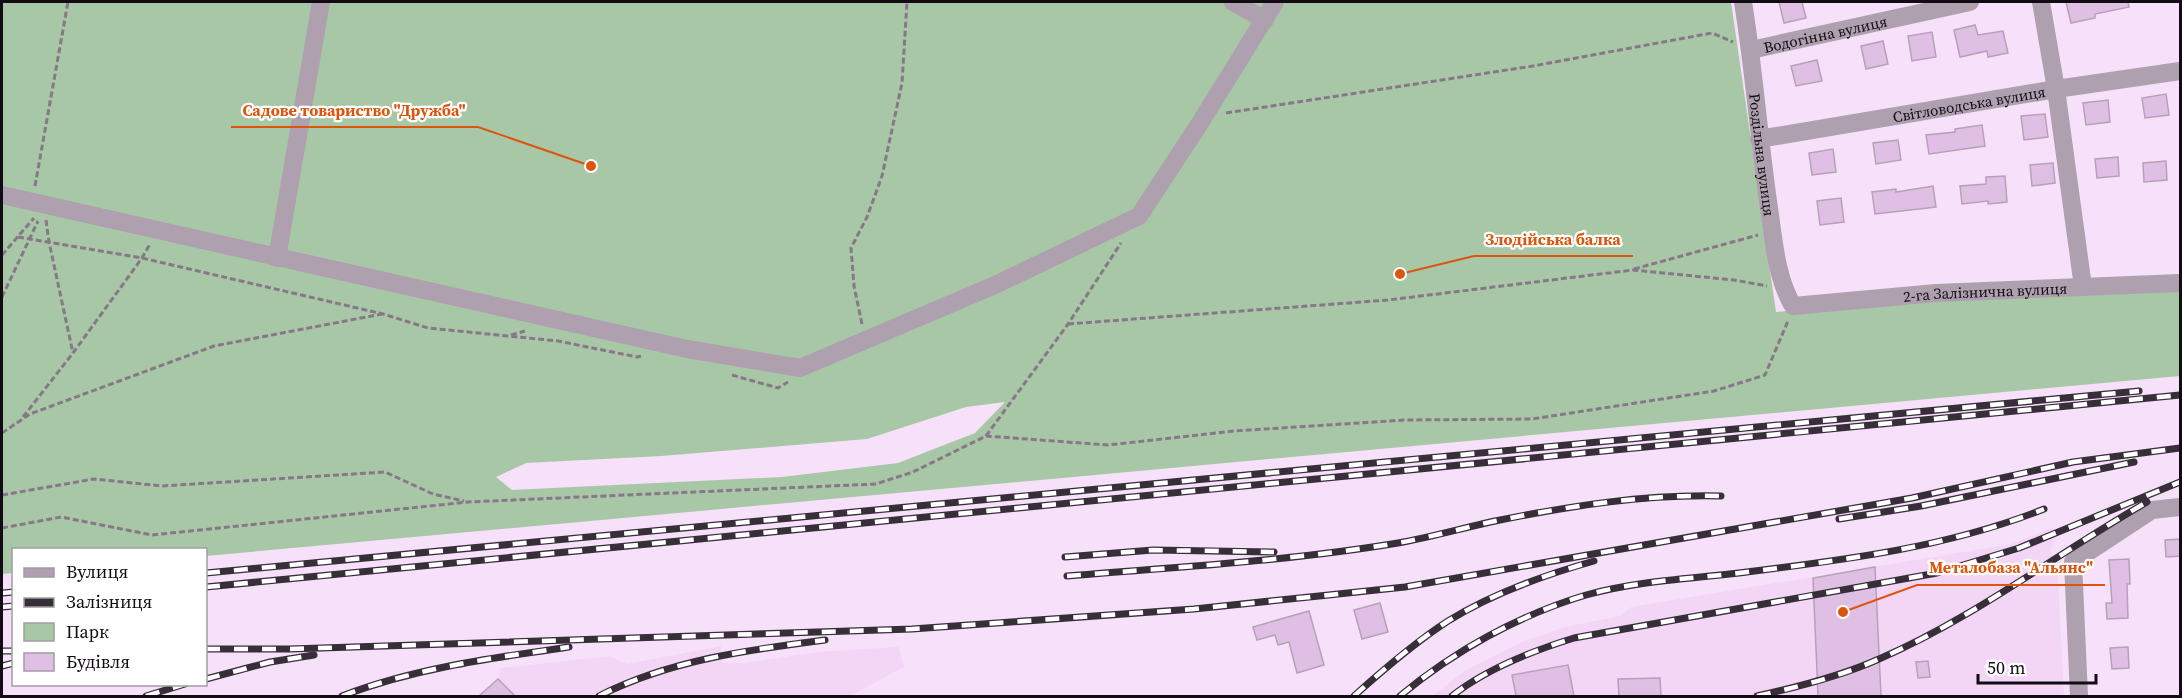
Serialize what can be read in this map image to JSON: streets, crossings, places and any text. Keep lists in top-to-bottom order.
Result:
{
  "streets": {
    "street": [
      "Водогінна вулиця",
      "Світловодська вулиця",
      "Роздільна вулиця",
      "2-га Залізнична вулиця"
    ]
  },
  "crossings": [
    ["Водогінна вулиця", "Роздільна вулиця"],
    ["Світловодська вулиця", "Роздільна вулиця"],
    ["Роздільна вулиця", "2-га Залізнична вулиця"]
  ],
  "places": ["Садове товариство \"Дружба\"", "Злодійська балка", "Металобаза \"Альянс\""],
  "legend": [
    "Вулиця",
    "Залізниця",
    "Парк",
    "Будівля"
  ],
  "scale_bar": "50 m"
}
